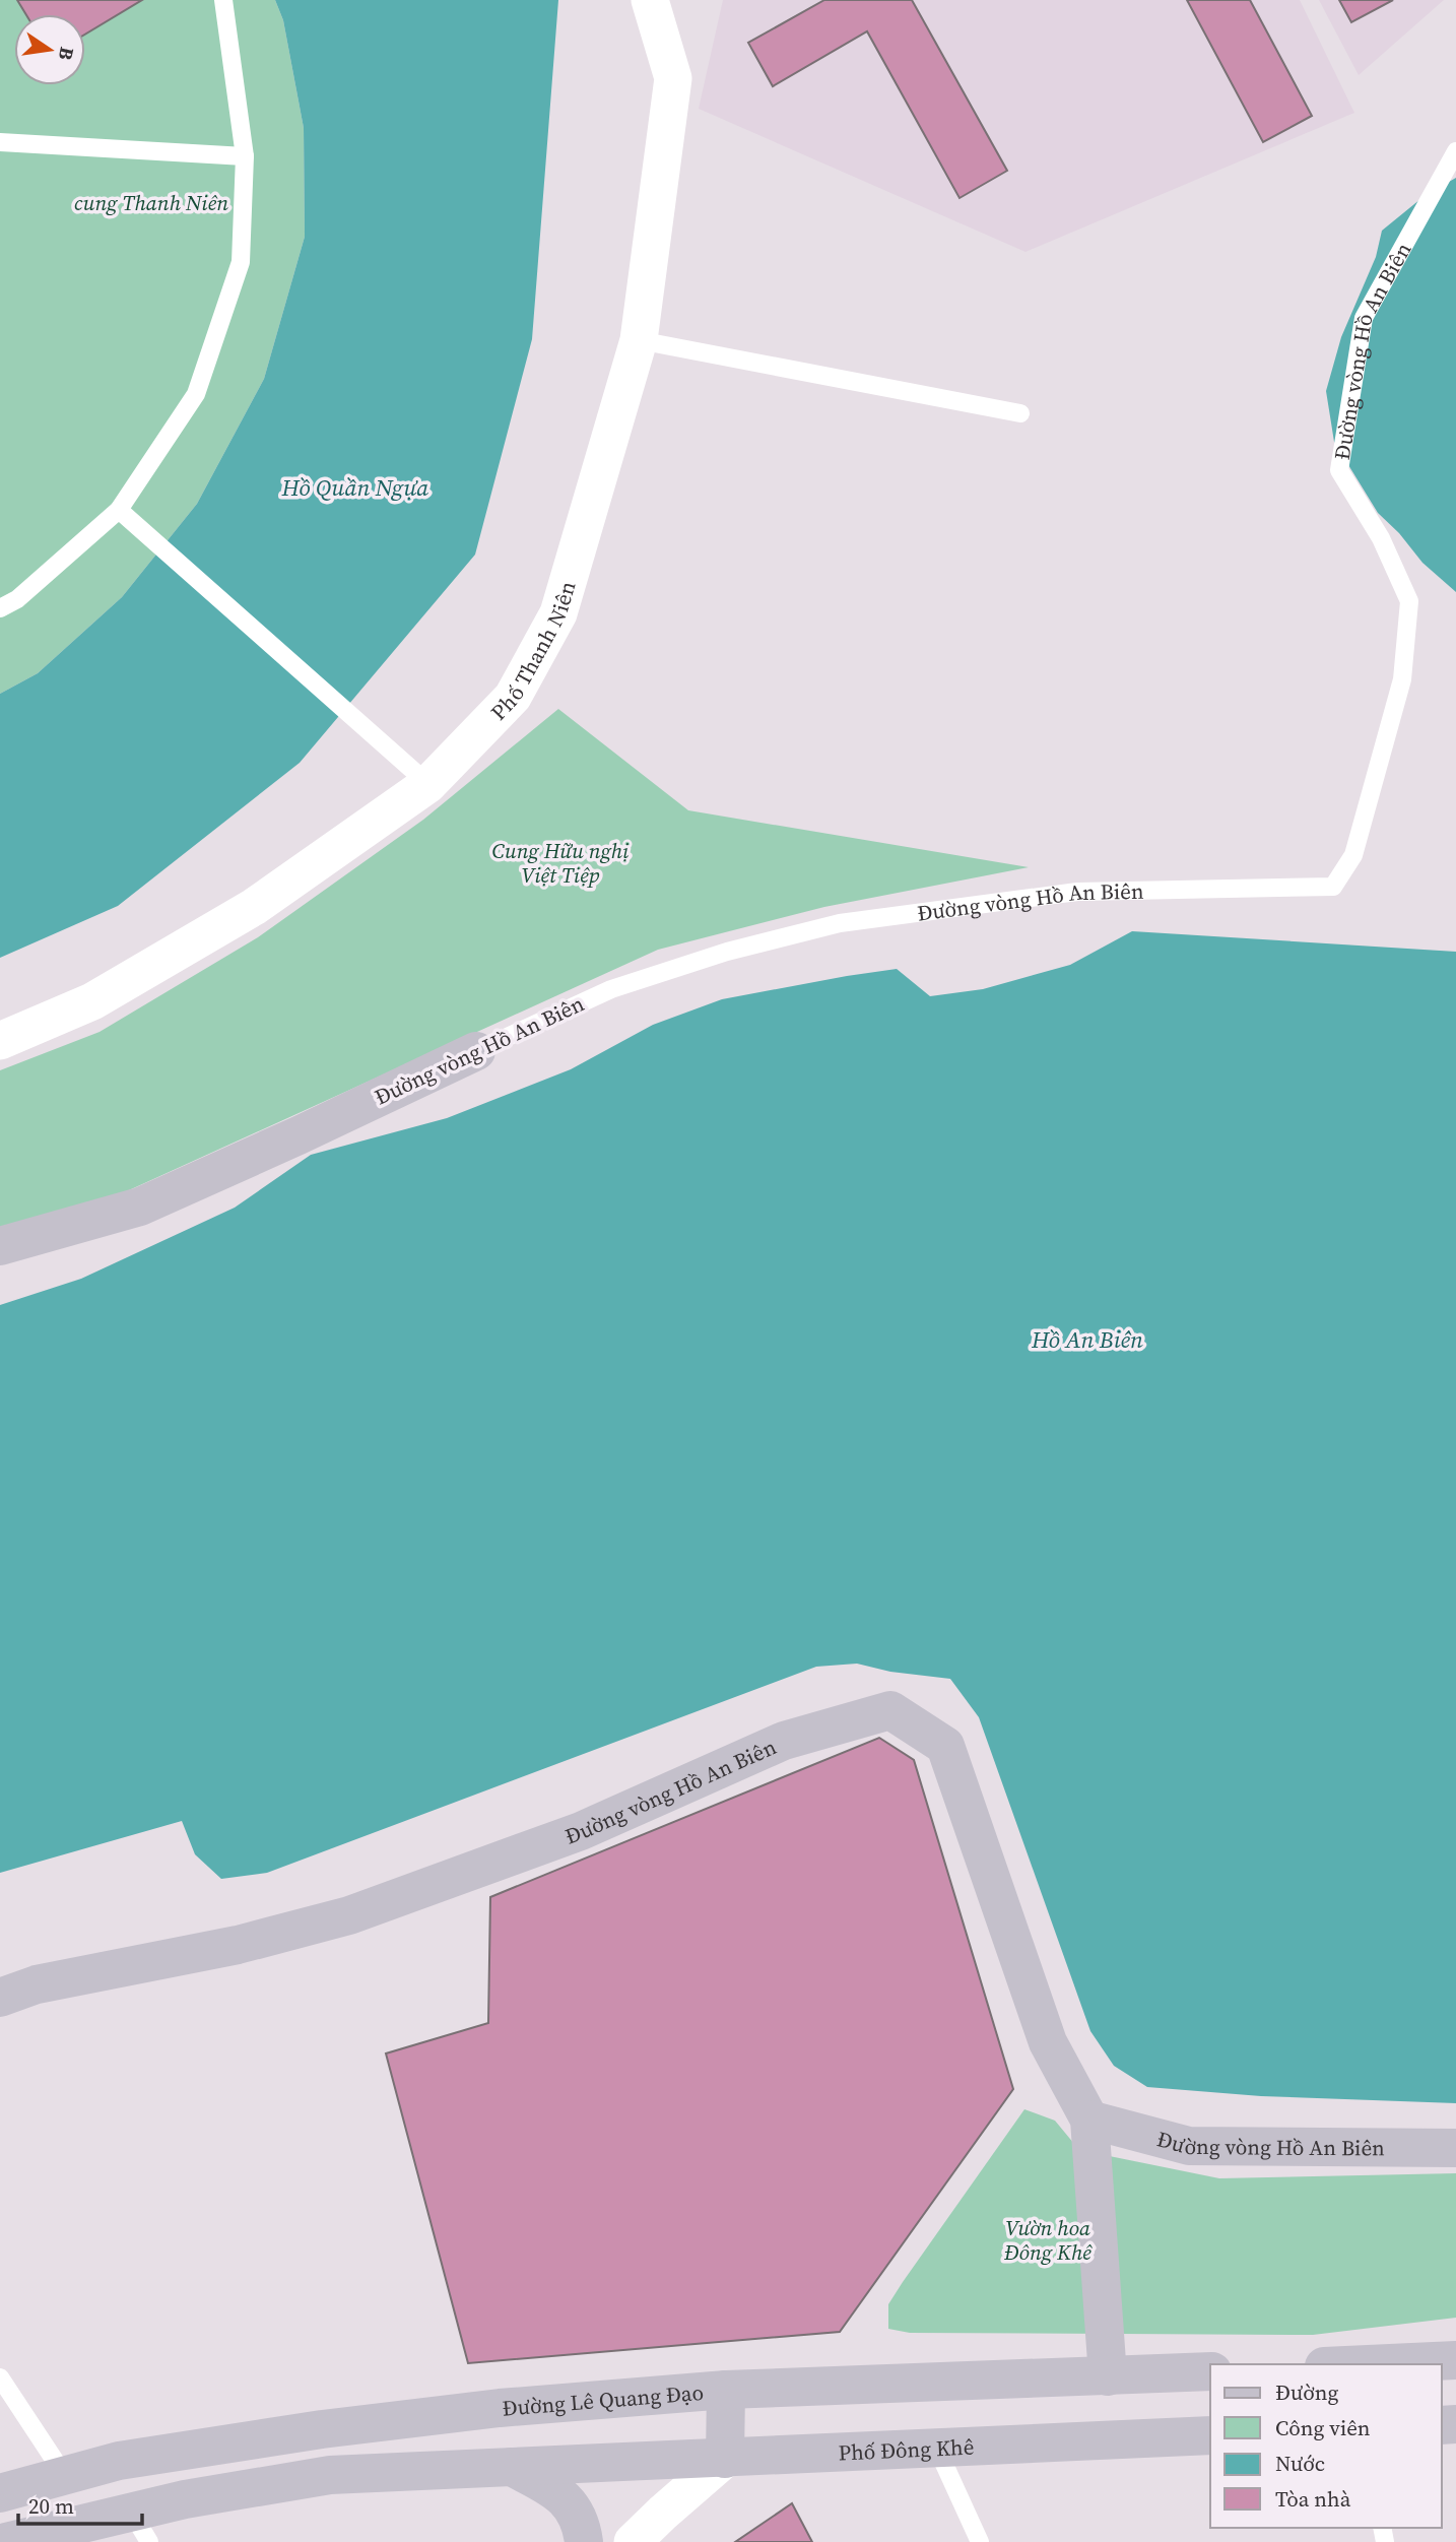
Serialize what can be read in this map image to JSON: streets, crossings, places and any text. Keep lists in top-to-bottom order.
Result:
{
  "streets": {
    "street": [
      "Đường vòng Hồ An Biên",
      "Phố Thanh Niên",
      "Đường Lê Quang Đạo",
      "Phố Đông Khê"
    ]
  },
  "crossings": [
    ["Đường vòng Hồ An Biên", "Đường Lê Quang Đạo"]
  ],
  "water": ["Hồ Quần Ngựa", "Hồ An Biên"],
  "parks": ["cung Thanh Niên", "Cung Hữu nghị Việt Tiệp", "Vườn hoa Đông Khê"],
  "legend": [
    "Đường",
    "Công viên",
    "Nước",
    "Tòa nhà"
  ],
  "scale_bar": "20 m",
  "north": "right"
}
